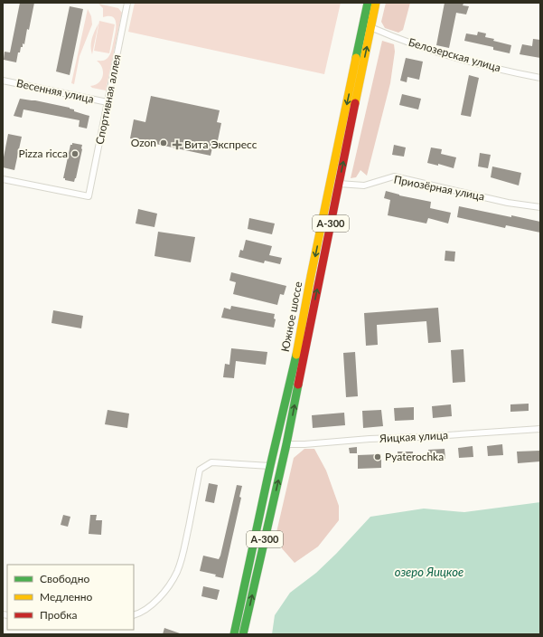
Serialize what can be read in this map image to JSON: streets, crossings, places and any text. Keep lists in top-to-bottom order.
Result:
{
  "streets": {
    "main road": ["А-300", "Южное шоссе"],
    "street": [
      "Белозерская улица",
      "Весенняя улица",
      "Спортивная аллея",
      "Приозёрная улица",
      "Яицкая улица"
    ]
  },
  "crossings": [
    ["Белозерская улица", "Южное шоссе"],
    ["Весенняя улица", "Спортивная аллея"],
    ["Приозёрная улица", "Южное шоссе"],
    ["Южное шоссе", "Яицкая улица"]
  ],
  "water": ["озеро Яицкое"],
  "places": {
    "other": ["Ozon", "Pizza ricca", "Pyaterochka"],
    "health": ["Вита Экспресс"]
  },
  "legend": ["Свободно", "Медленно", "Пробка"]
}
